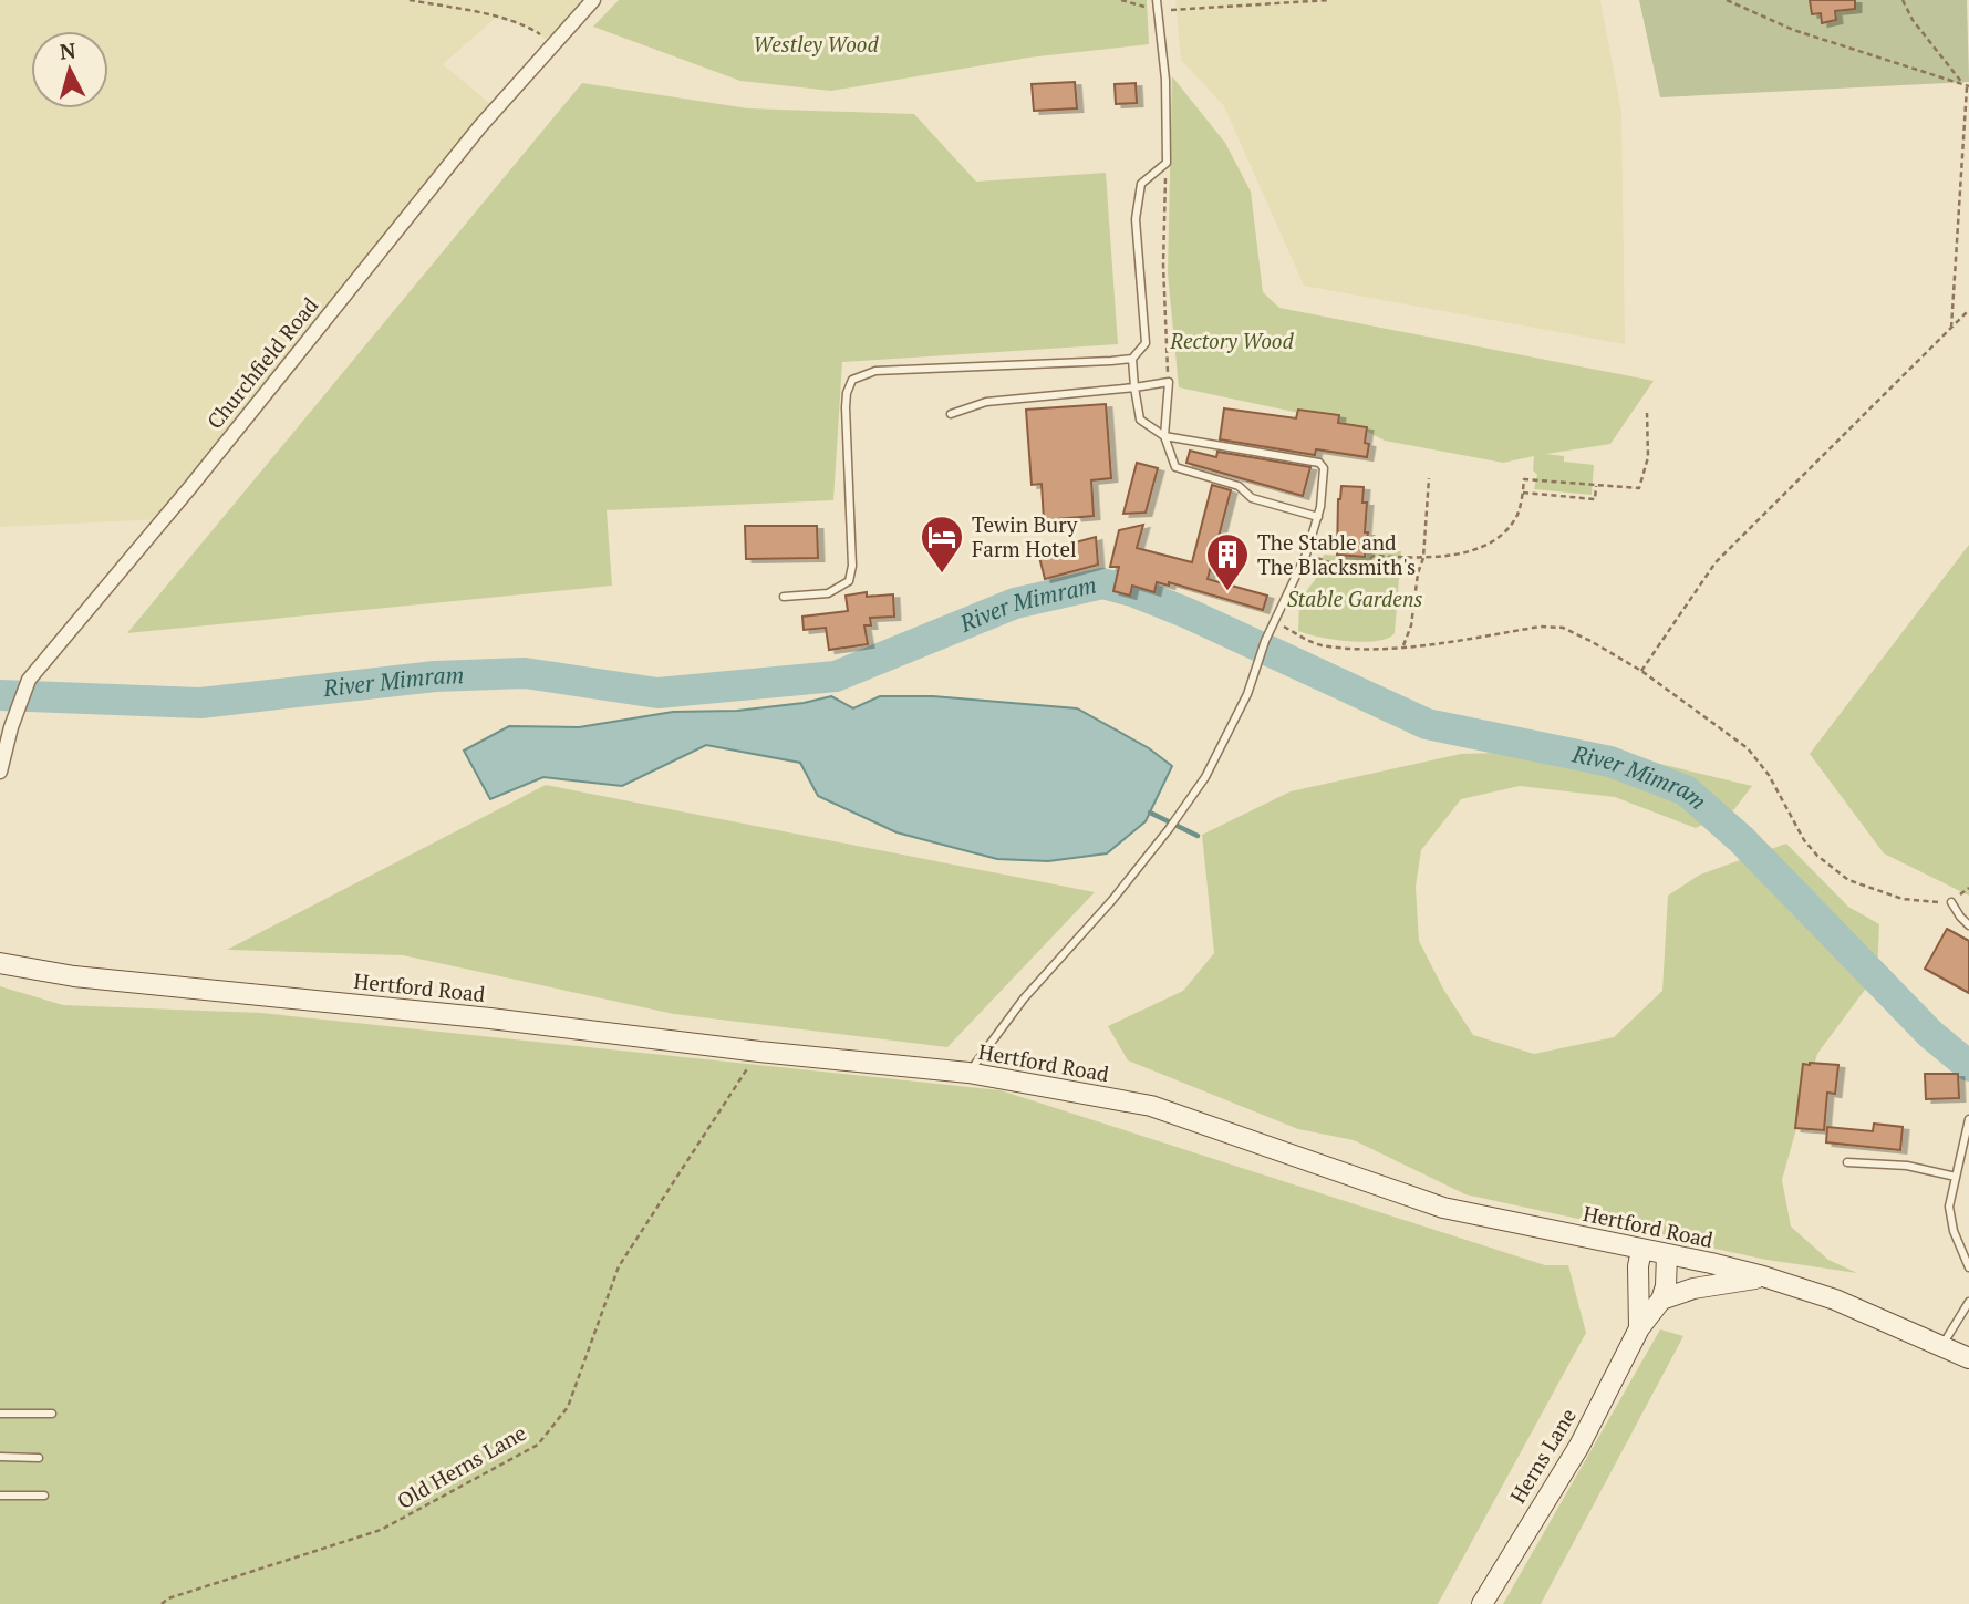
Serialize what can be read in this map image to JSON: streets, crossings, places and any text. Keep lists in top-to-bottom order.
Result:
{
  "streets": {
    "main road": ["Hertford Road", "Herns Lane"],
    "street": ["Churchfield Road"],
    "path": ["Old Herns Lane"]
  },
  "crossings": [
    ["Hertford Road", "Herns Lane"],
    ["Hertford Road", "Old Herns Lane"]
  ],
  "water": ["River Mimram"],
  "parks": ["Westley Wood", "Rectory Wood", "Stable Gardens"],
  "places": {
    "hotel": ["Tewin Bury Farm Hotel"],
    "building": ["The Stable and The Blacksmith's"]
  },
  "north": "top"
}
